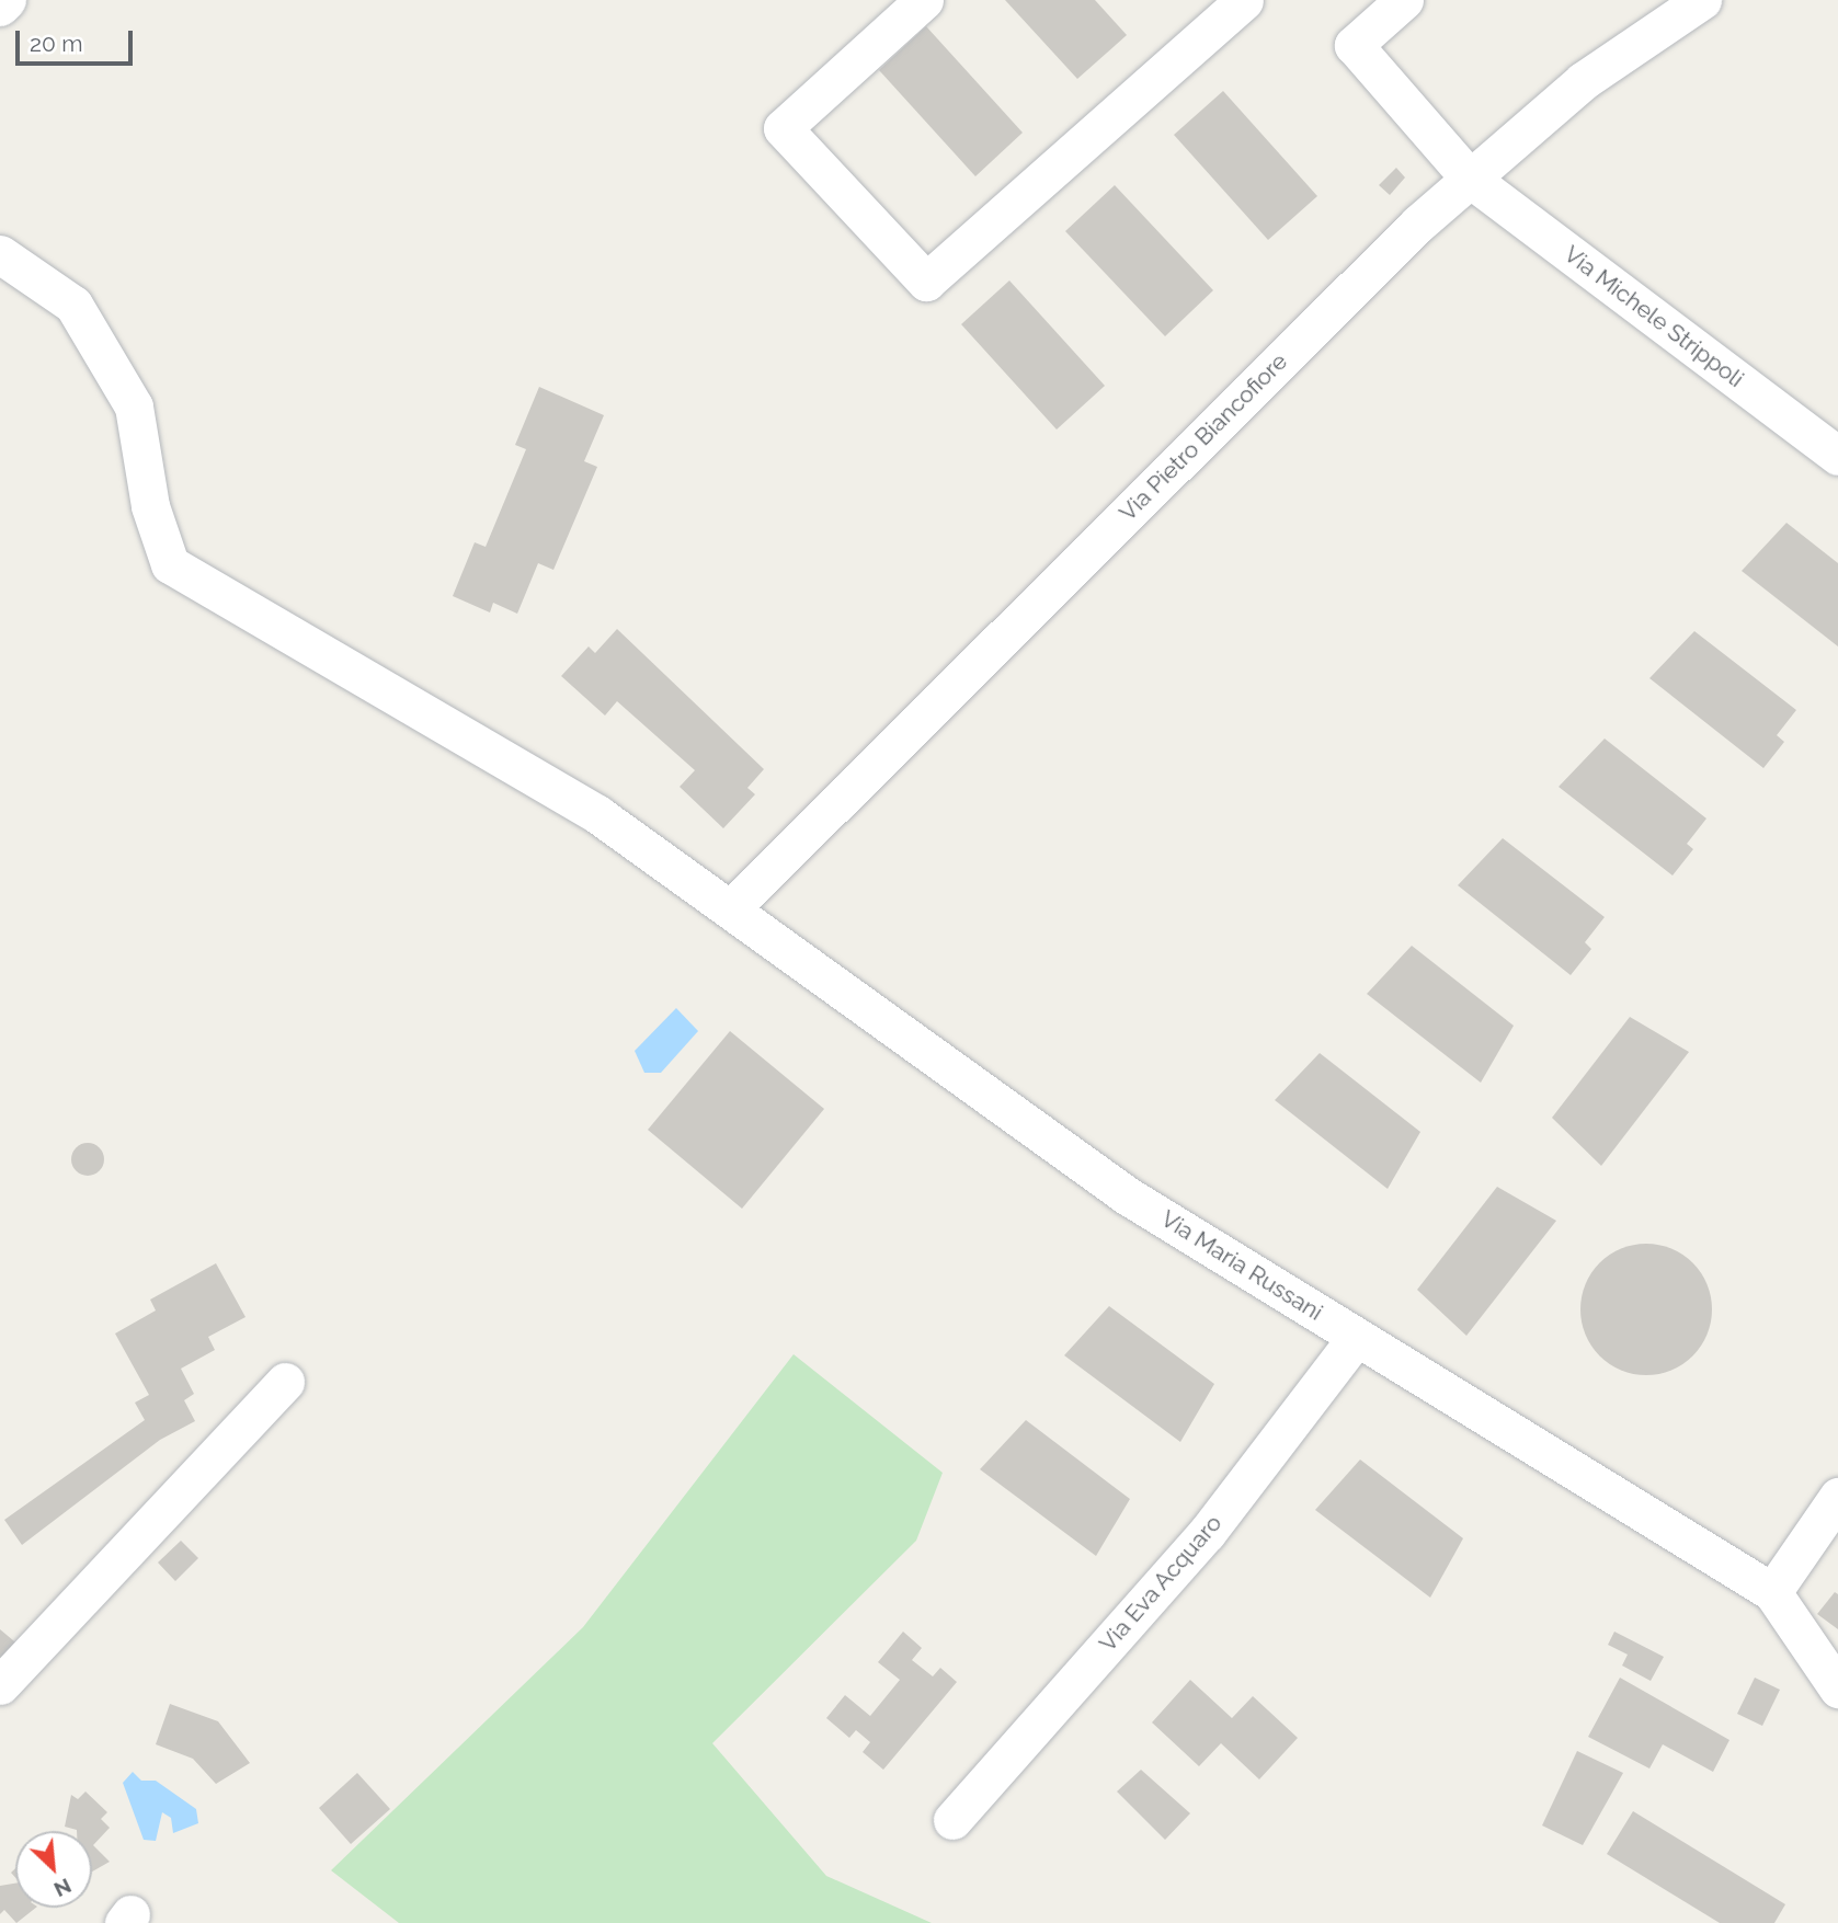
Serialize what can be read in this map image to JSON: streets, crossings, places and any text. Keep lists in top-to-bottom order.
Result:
{
  "streets": {
    "street": [
      "Via Michele Strippoli",
      "Via Pietro Biancofiore",
      "Via Maria Russani",
      "Via Eva Acquaro"
    ]
  },
  "crossings": [
    ["Via Michele Strippoli", "Via Pietro Biancofiore"],
    ["Via Pietro Biancofiore", "Via Maria Russani"],
    ["Via Maria Russani", "Via Eva Acquaro"]
  ],
  "scale_bar": "20 m",
  "north": "bottom right"
}
